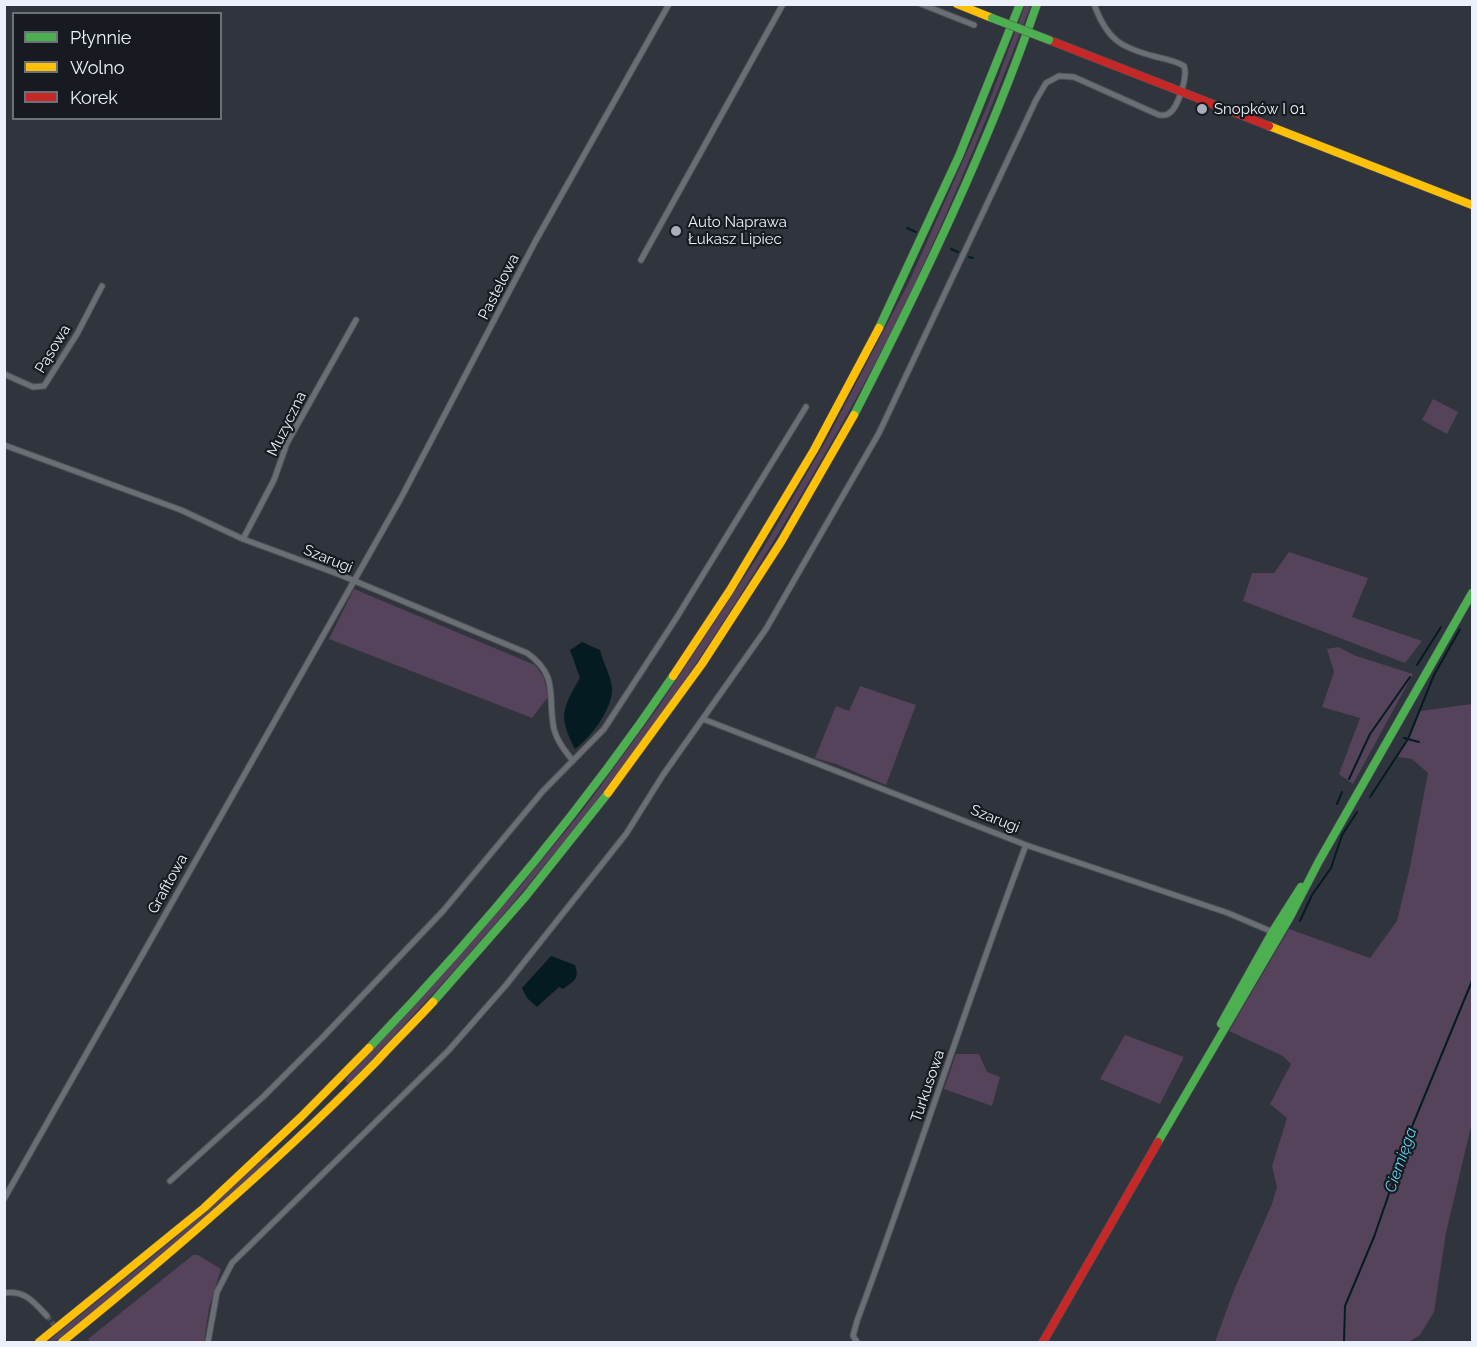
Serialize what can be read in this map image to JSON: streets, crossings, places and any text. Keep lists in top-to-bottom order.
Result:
{
  "streets": {
    "street": [
      "Pastelowa",
      "Pąsowa",
      "Muzyczna",
      "Szarugi",
      "Grafitowa",
      "Turkusowa"
    ]
  },
  "crossings": [
    ["Pastelowa", "Szarugi"],
    ["Pastelowa", "Grafitowa"],
    ["Muzyczna", "Szarugi"],
    ["Szarugi", "Grafitowa"],
    ["Szarugi", "Turkusowa"]
  ],
  "water": ["Ciemięga"],
  "places": ["Snopków I 01", "Auto Naprawa Łukasz Lipiec"],
  "legend": ["Płynnie", "Wolno", "Korek"]
}
